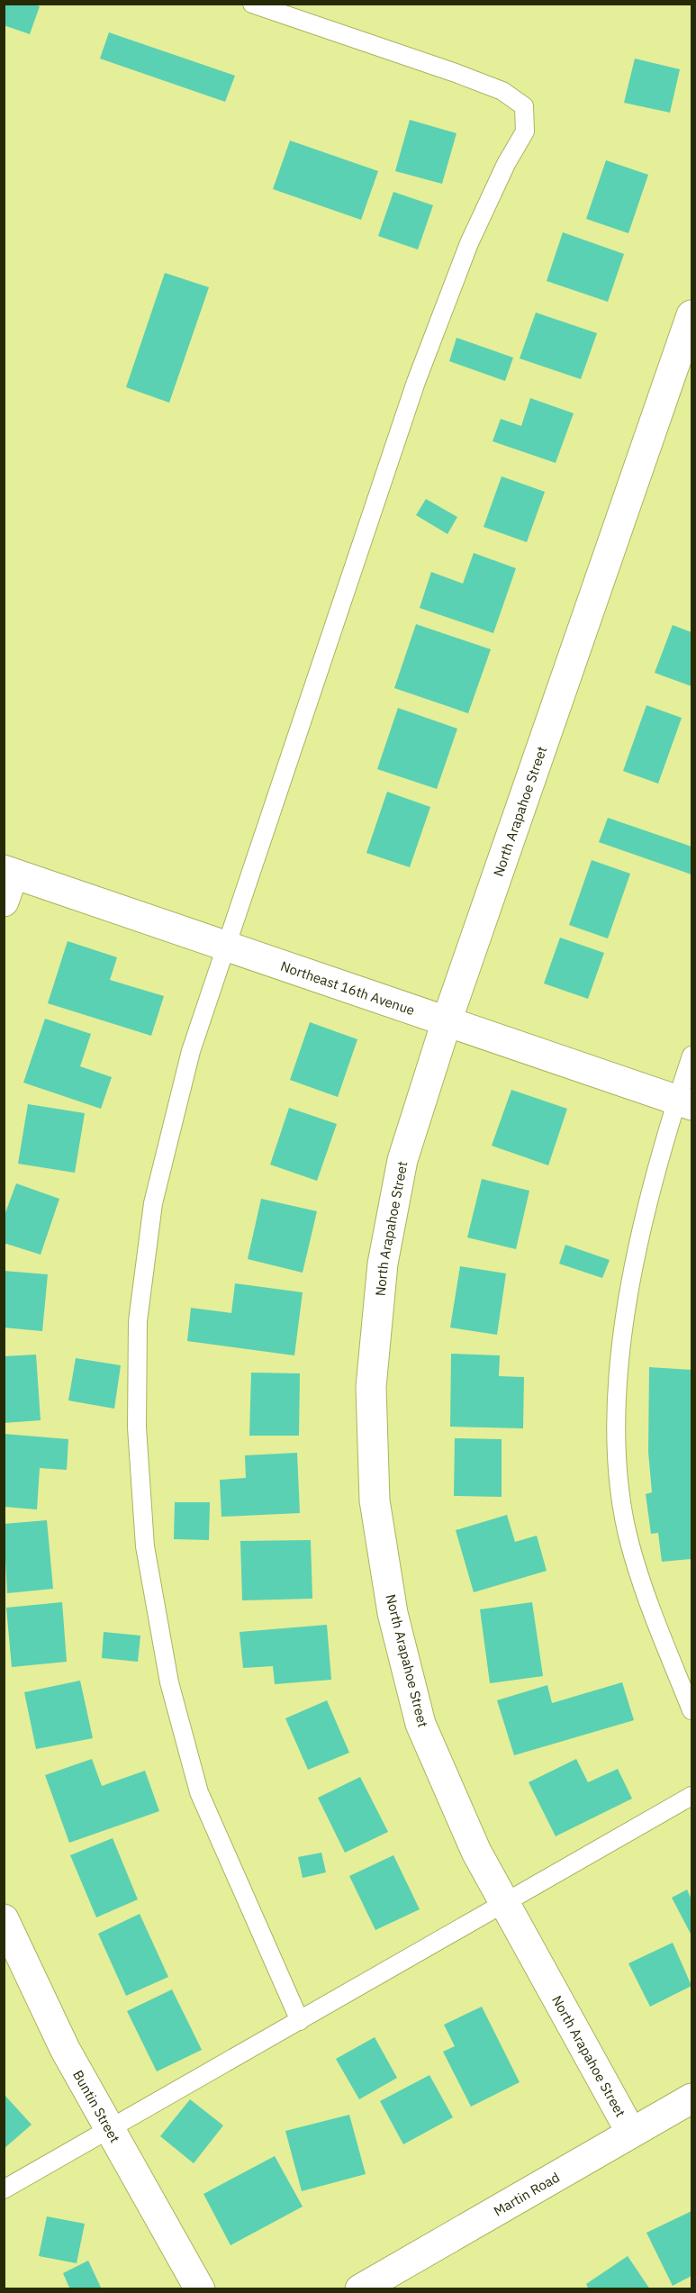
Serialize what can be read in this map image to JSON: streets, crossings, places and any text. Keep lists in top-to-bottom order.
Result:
{
  "streets": {
    "street": [
      "North Arapahoe Street",
      "Northeast 16th Avenue",
      "Buntin Street",
      "Martin Road"
    ]
  },
  "crossings": [
    ["North Arapahoe Street", "Northeast 16th Avenue"],
    ["North Arapahoe Street", "Martin Road"]
  ]
}
